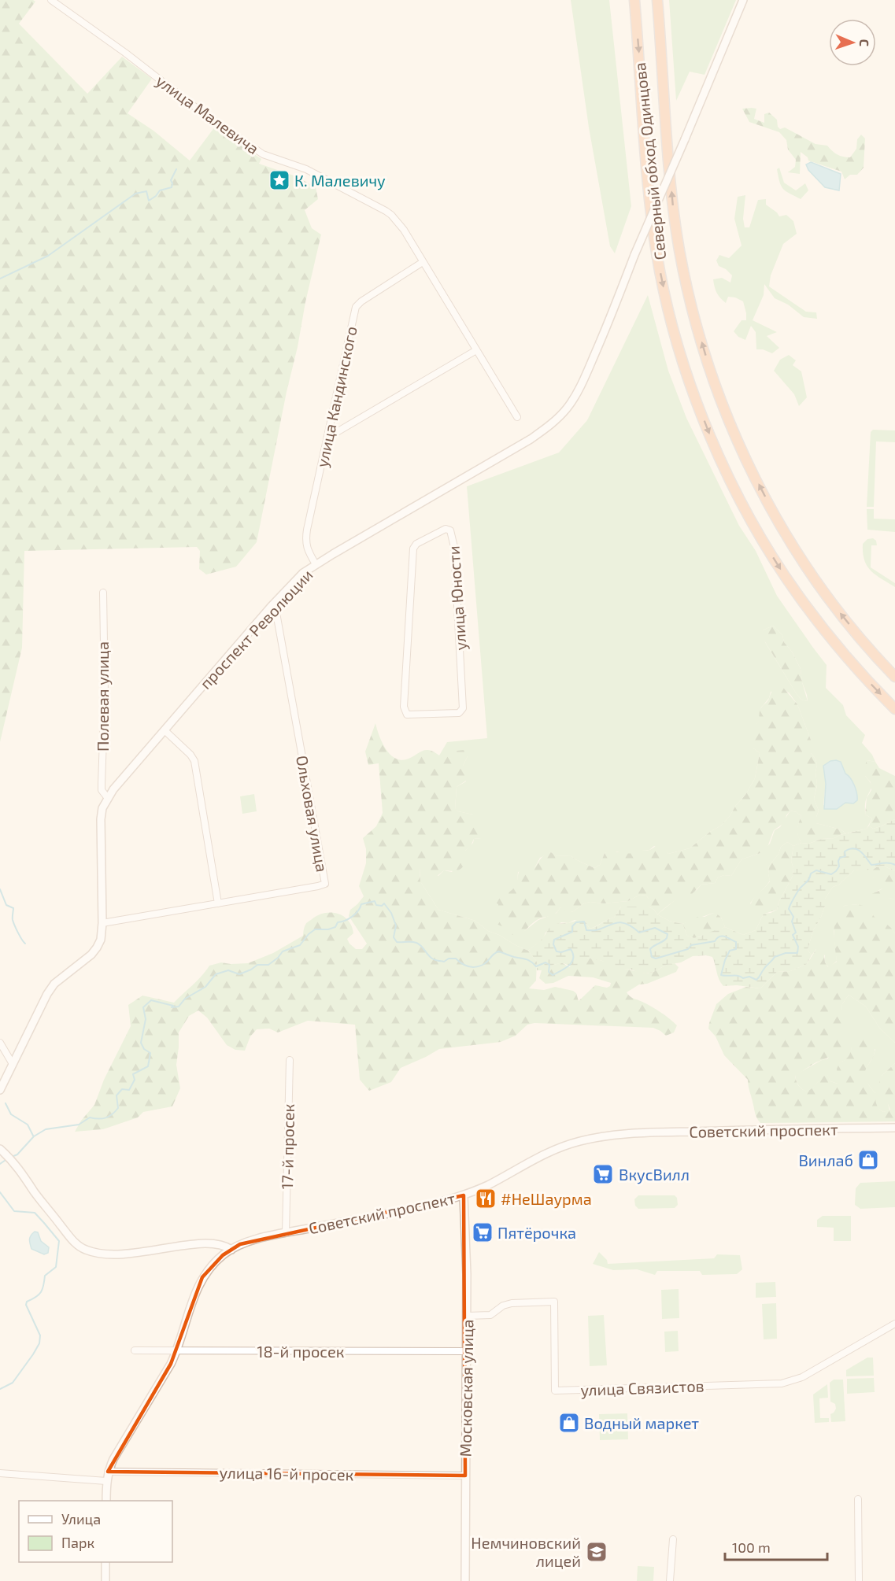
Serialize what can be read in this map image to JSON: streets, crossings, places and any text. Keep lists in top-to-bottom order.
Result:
{
  "streets": {
    "highway": ["Северный обход Одинцова"],
    "street": [
      "улица Малевича",
      "улица Кандинского",
      "улица Юности",
      "проспект Революции",
      "Полевая улица",
      "Ольховая улица",
      "Советский проспект",
      "17-й просек",
      "18-й просек",
      "улица Связистов",
      "Московская улица",
      "улица 16-й просек"
    ]
  },
  "crossings": [
    ["улица Малевича", "улица Кандинского"],
    ["улица Кандинского", "проспект Революции"],
    ["проспект Революции", "Полевая улица"],
    ["проспект Революции", "Ольховая улица"],
    ["Советский проспект", "17-й просек"],
    ["Советский проспект", "18-й просек"],
    ["Советский проспект", "Московская улица"],
    ["Советский проспект", "улица 16-й просек"],
    ["18-й просек", "Московская улица"],
    ["улица Связистов", "Московская улица"],
    ["Московская улица", "улица 16-й просек"]
  ],
  "places": {
    "place": ["К. Малевичу"],
    "shop": ["Винлаб", "Водный маркет"],
    "supermarket": ["ВкусВилл", "Пятёрочка"],
    "restaurant": ["#НеШаурма"],
    "school or university": ["Немчиновский лицей"]
  },
  "legend": ["Улица", "Парк"],
  "scale_bar": "100 m",
  "north": "right"
}
